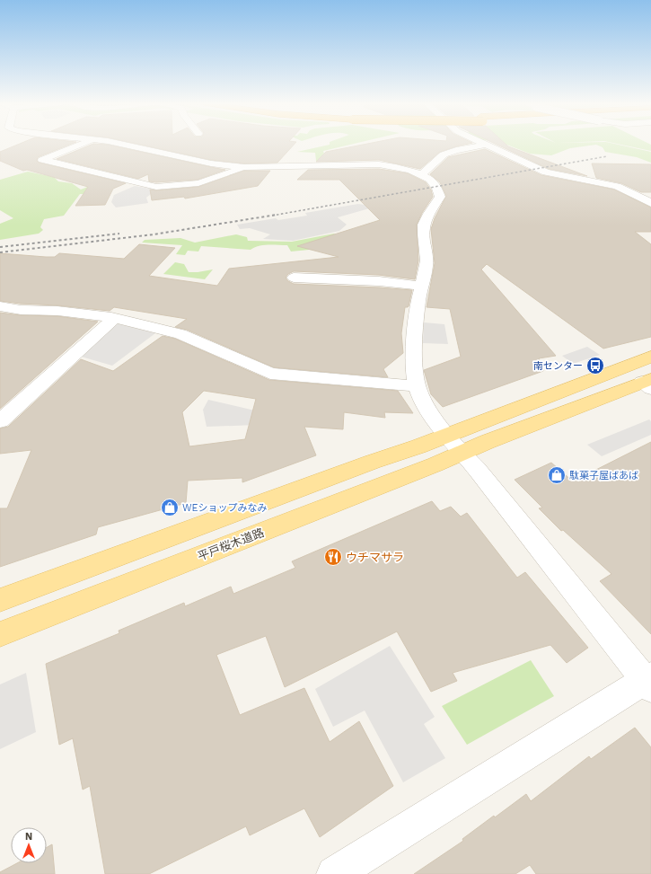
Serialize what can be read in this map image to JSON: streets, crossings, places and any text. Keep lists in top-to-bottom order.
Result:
{
  "streets": {
    "main road": ["平戸桜木道路"]
  },
  "places": {
    "bus stop": ["南センター"],
    "shop": ["駄菓子屋ばあば", "WEショップみなみ"],
    "restaurant": ["ウチマサラ"]
  },
  "north": "top"
}
